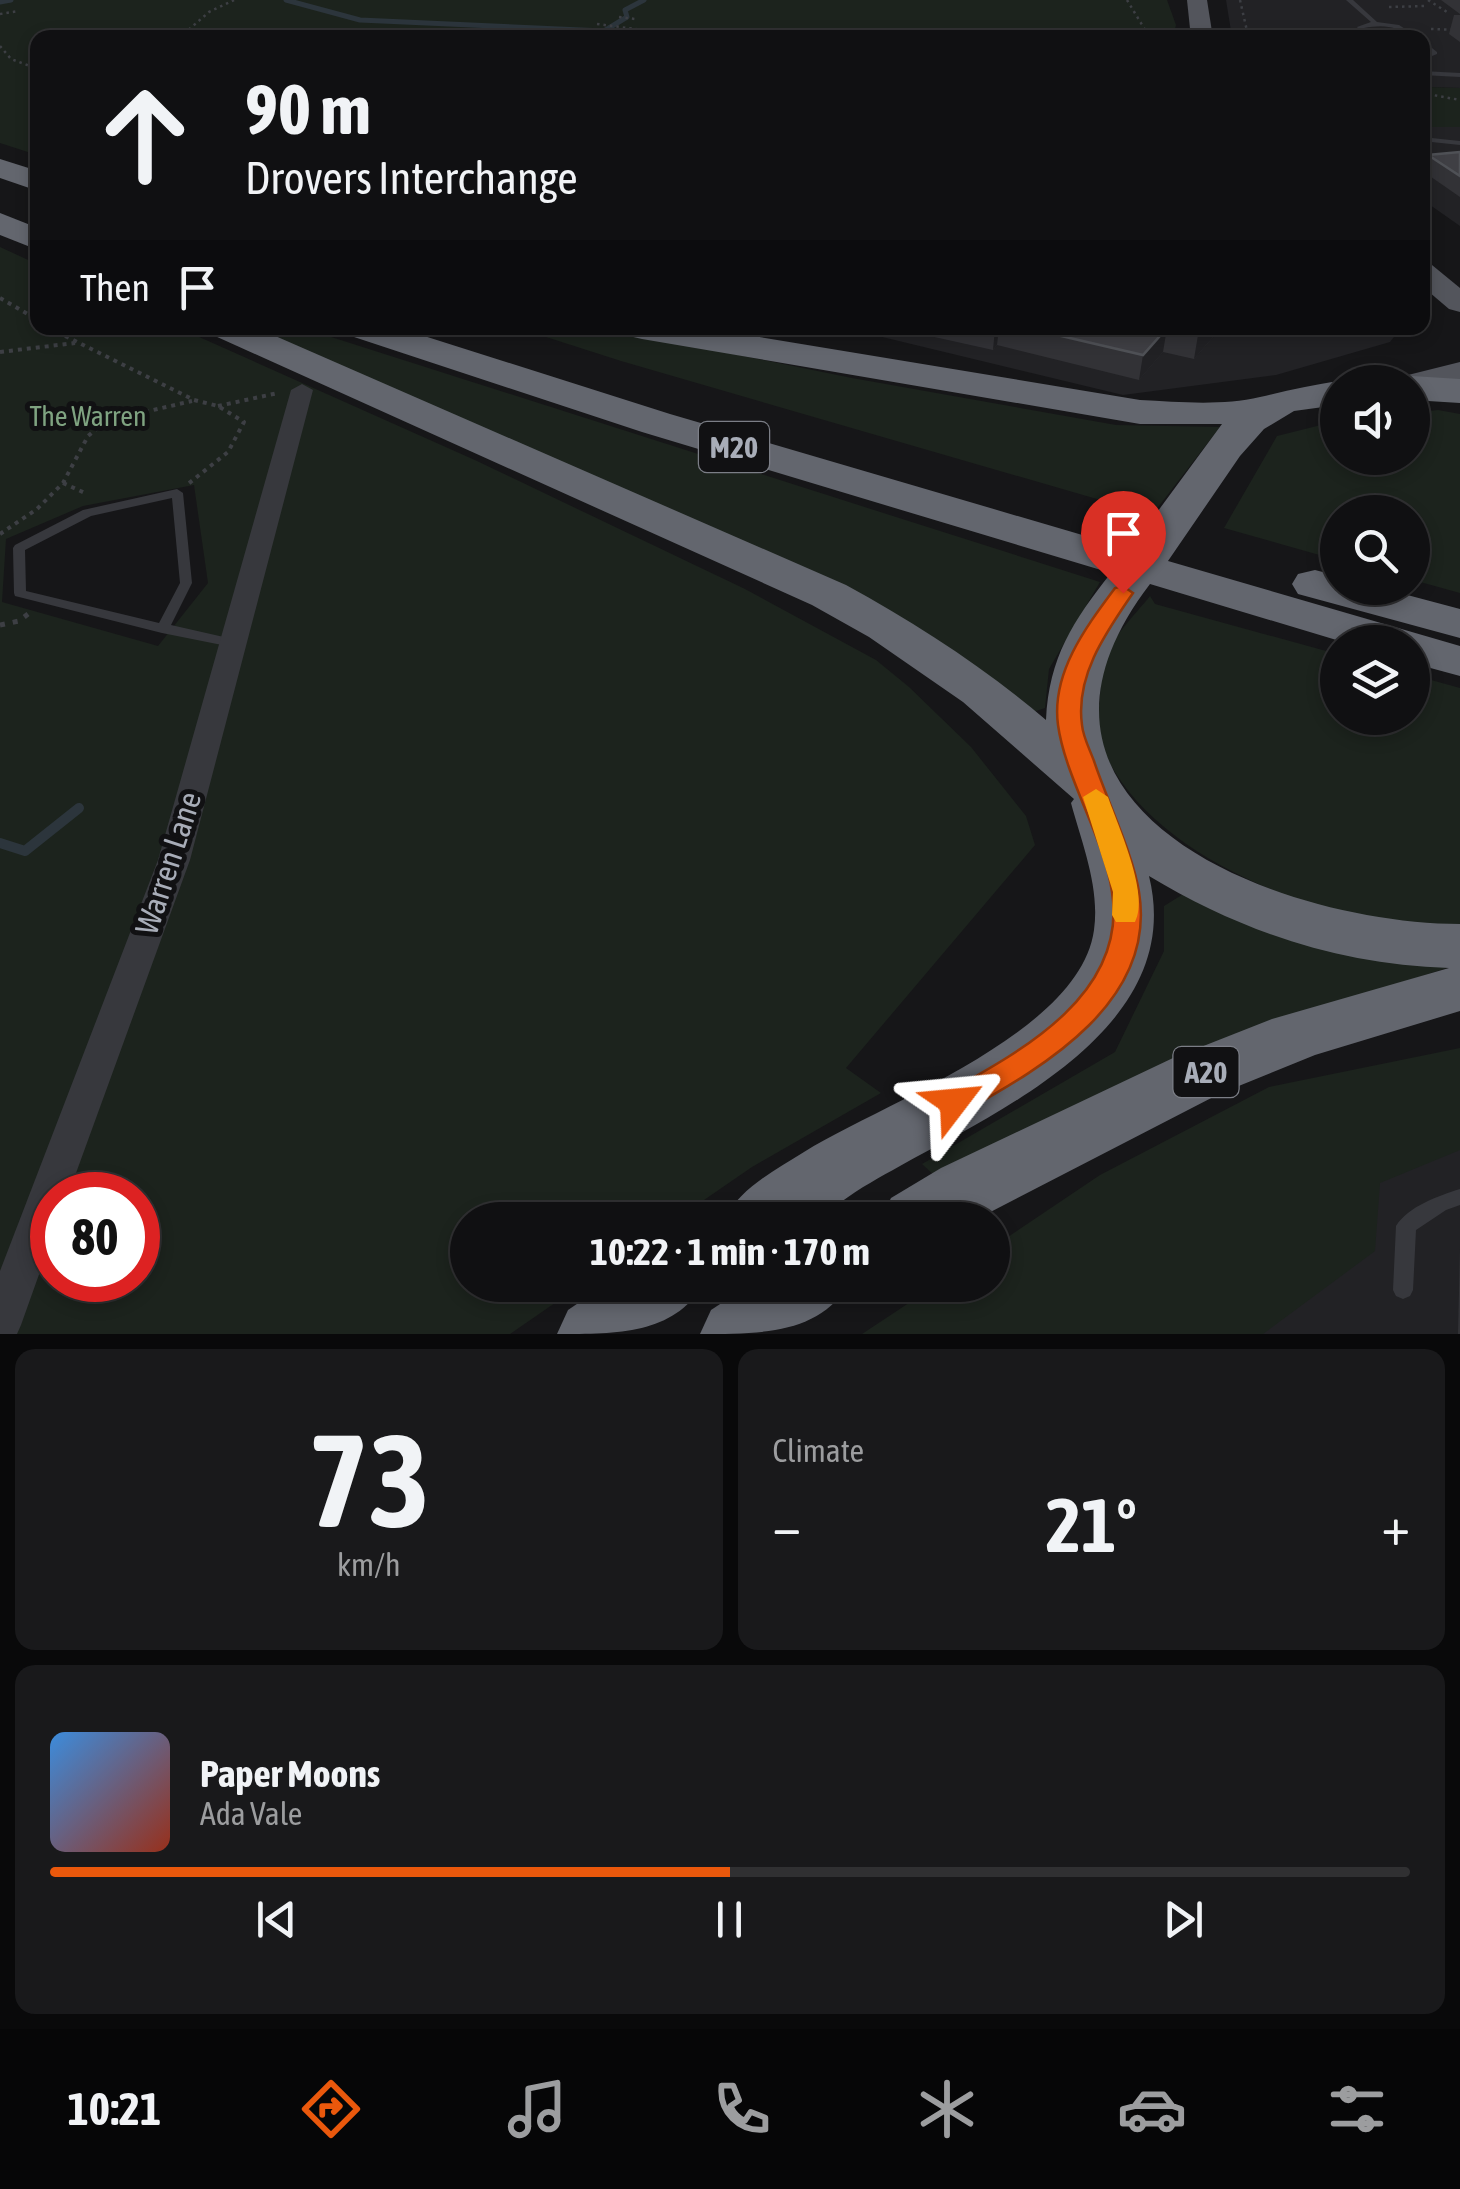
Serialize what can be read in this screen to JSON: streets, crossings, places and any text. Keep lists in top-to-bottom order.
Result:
{
  "streets": {
    "highway": ["M20", "A20"],
    "street": ["Warren Lane"]
  },
  "parks": ["The Warren"],
  "page": {
    "turn": ["90 m", "Drovers Interchange"],
    "then": "Then",
    "limit": "80",
    "trip": "10:22 · 1 min · 170 m",
    "tile": [
      ["73", "km/h"],
      "Climate"
    ],
    "heat": ["−", "21°", "+"],
    "song": ["Paper Moons", "Ada Vale"],
    "tabs": "10:21"
  }
}
